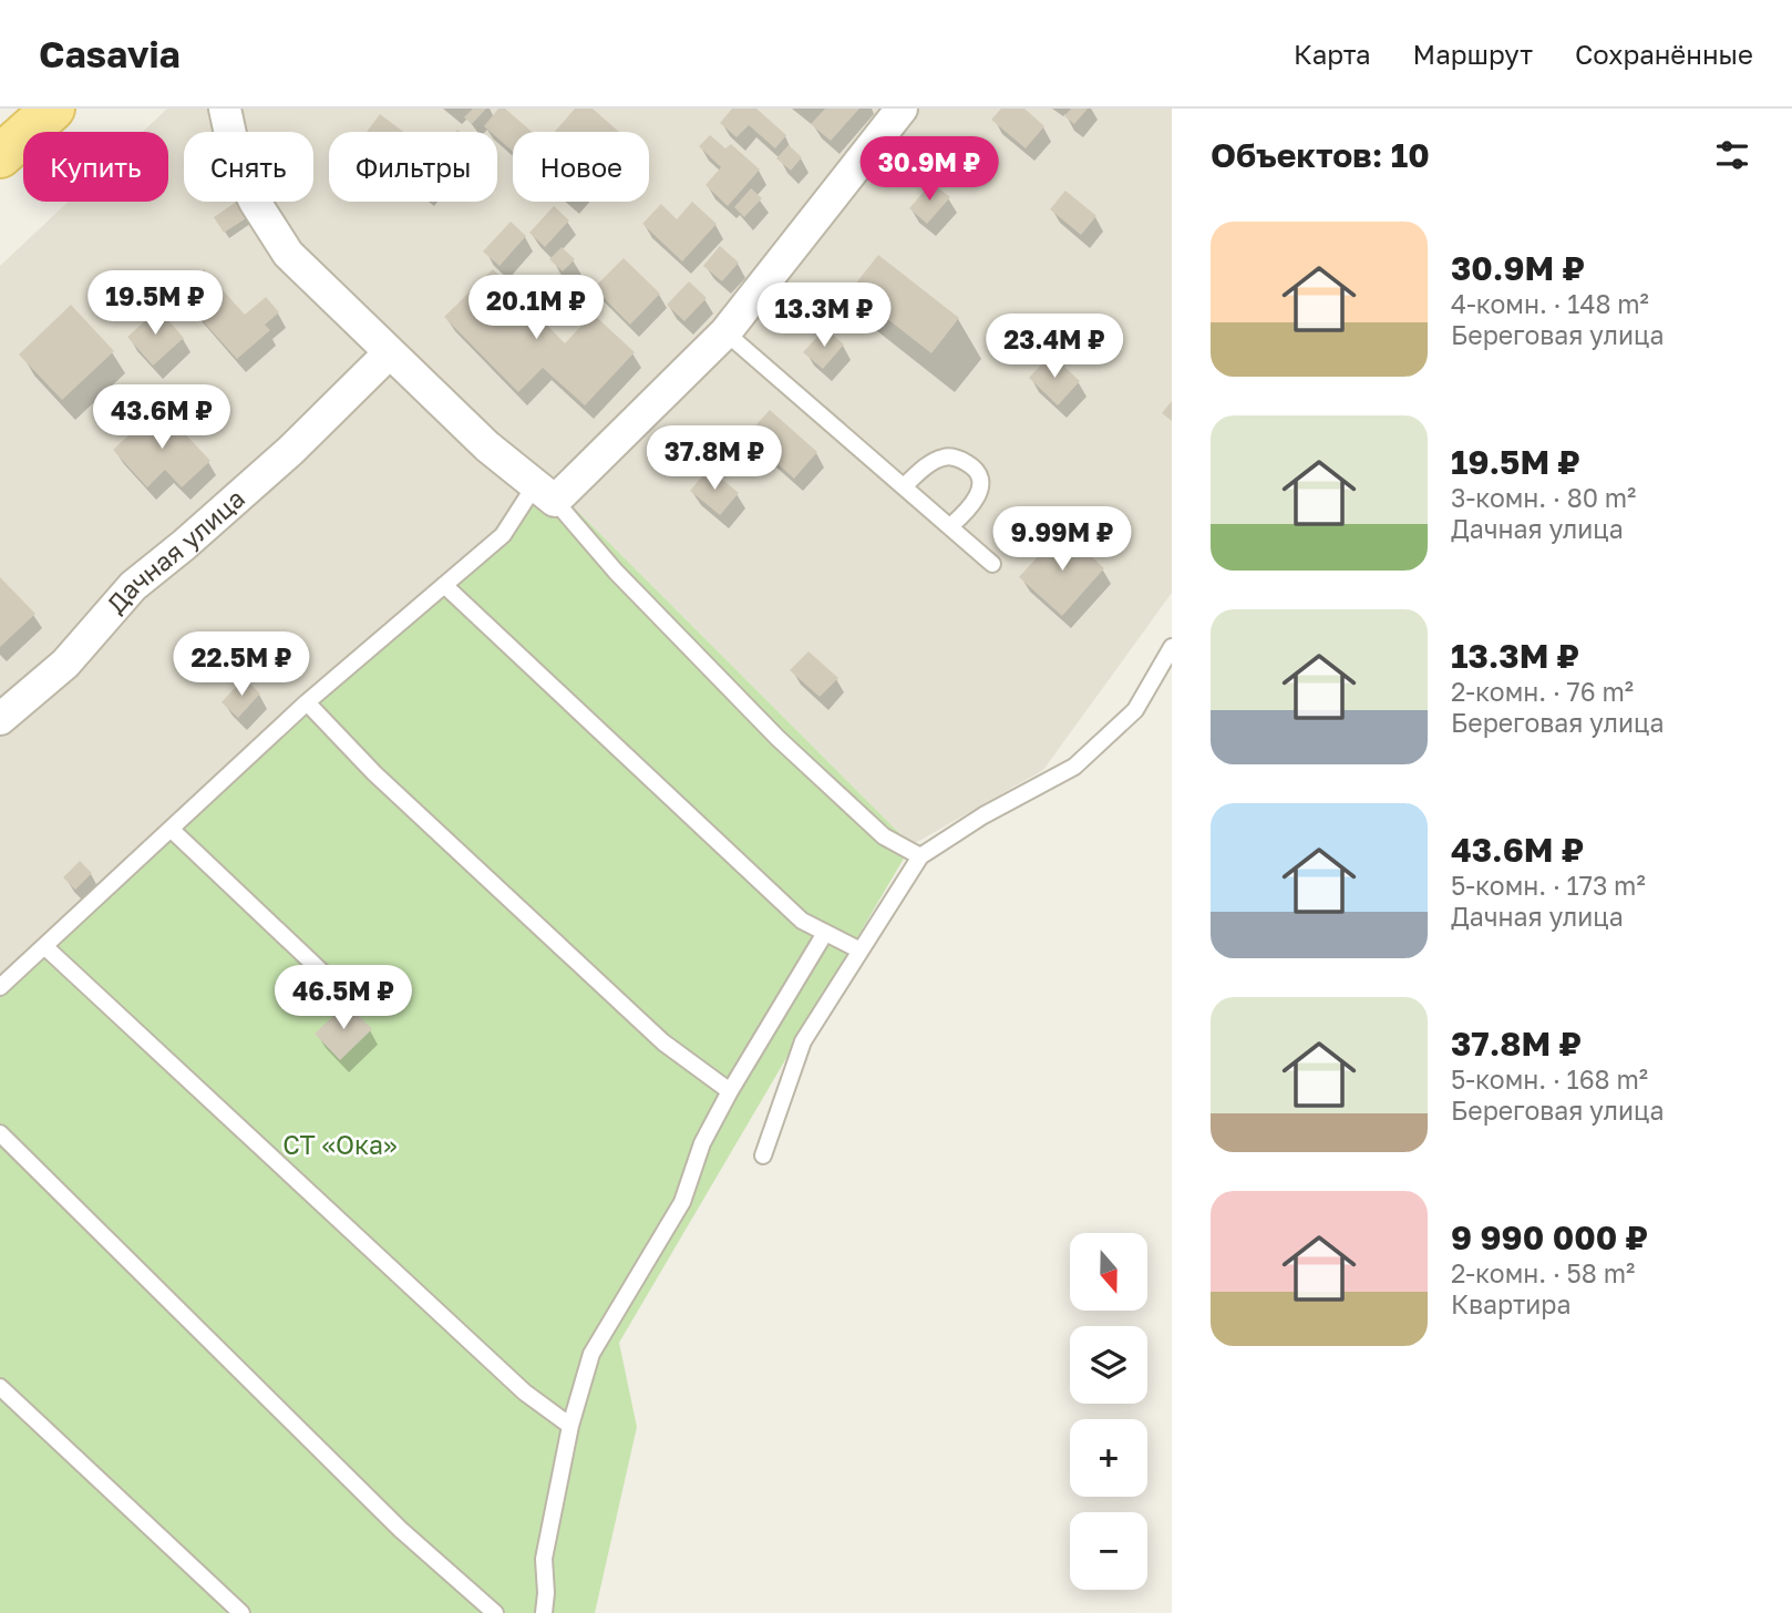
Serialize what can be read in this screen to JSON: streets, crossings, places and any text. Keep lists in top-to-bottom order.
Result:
{
  "streets": {
    "street": ["Дачная улица"]
  },
  "parks": ["СТ «Ока»"],
  "north": "bottom",
  "page": {
    "header": "Casavia",
    "nav": ["Карта", "Маршрут", "Сохранённые"],
    "heading": "Объектов: 10",
    "chip": [
      "Купить",
      "Снять",
      "Фильтры",
      "Новое"
    ],
    "price": [
      "30.9M ₽",
      "19.5M ₽",
      "20.1M ₽",
      "13.3M ₽",
      "23.4M ₽",
      "43.6M ₽",
      "37.8M ₽",
      "9.99M ₽",
      "22.5M ₽",
      "46.5M ₽"
    ],
    "list": [
      {
        "name": "30.9M ₽",
        "note": "4-комн. · 148 m² · Береговая улица"
      },
      {
        "name": "19.5M ₽",
        "note": "3-комн. · 80 m² · Дачная улица"
      },
      {
        "name": "13.3M ₽",
        "note": "2-комн. · 76 m² · Береговая улица"
      },
      {
        "name": "43.6M ₽",
        "note": "5-комн. · 173 m² · Дачная улица"
      },
      {
        "name": "37.8M ₽",
        "note": "5-комн. · 168 m² · Береговая улица"
      },
      {
        "name": "9 990 000 ₽",
        "note": "2-комн. · 58 m² · Квартира"
      }
    ],
    "map_buttons": ["+", "−"]
  }
}
